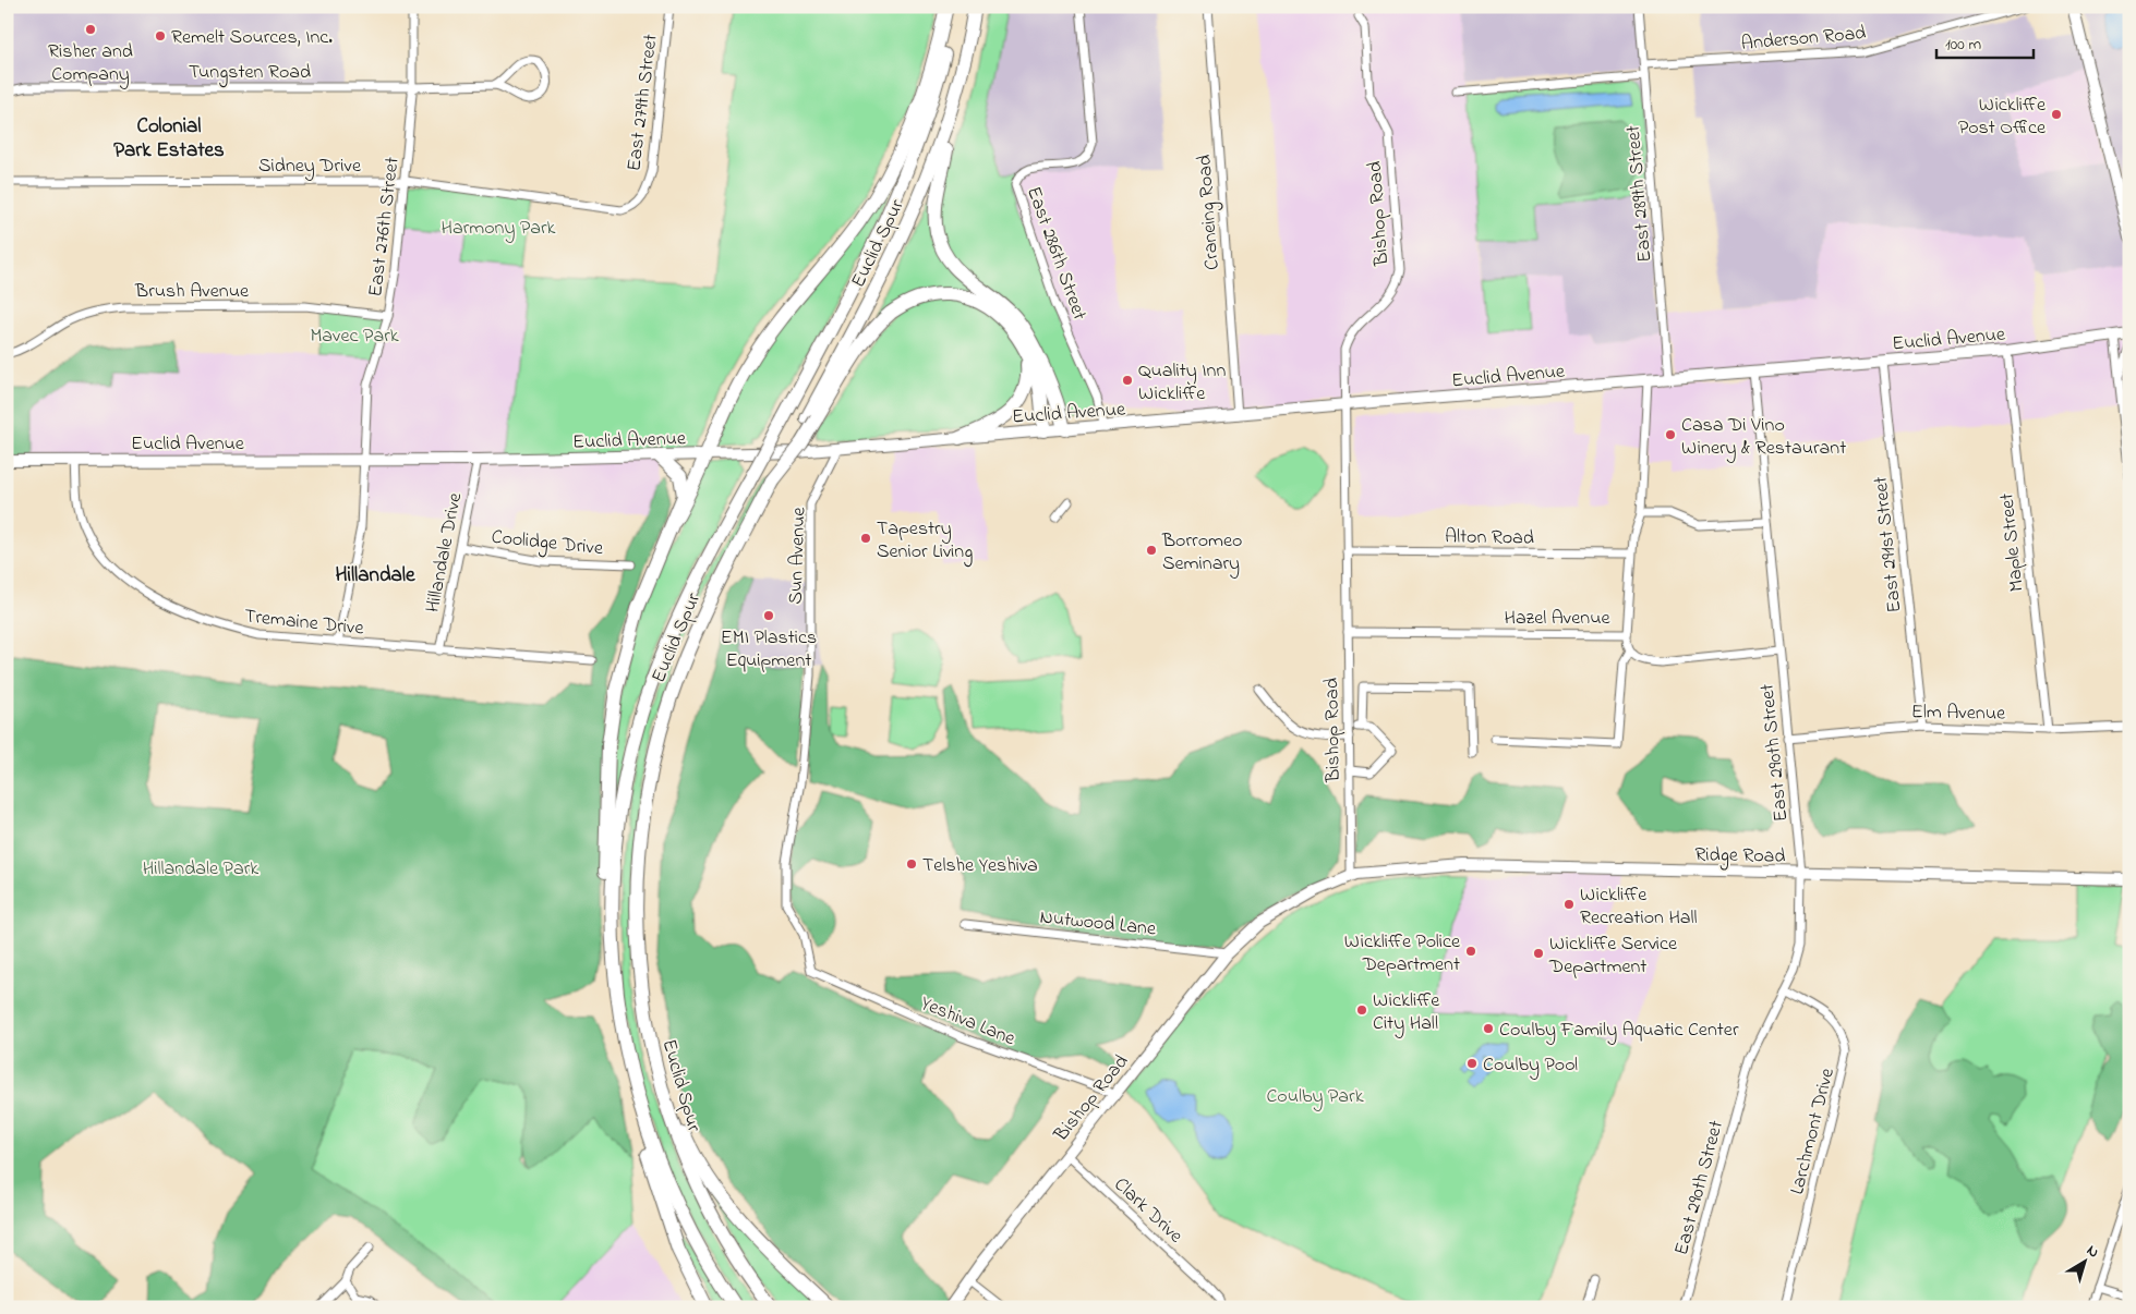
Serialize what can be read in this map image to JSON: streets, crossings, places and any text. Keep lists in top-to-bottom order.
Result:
{
  "streets": {
    "highway": ["Euclid Spur"],
    "main road": ["Bishop Road", "Euclid Avenue", "Ridge Road"],
    "street": [
      "Anderson Road",
      "Tungsten Road",
      "East 279th Street",
      "Sidney Drive",
      "East 289th Street",
      "Craneing Road",
      "East 276th Street",
      "East 286th Street",
      "Brush Avenue",
      "Alton Road",
      "Coolidge Drive",
      "Maple Street",
      "East 291st Street",
      "Hillandale Drive",
      "Sun Avenue",
      "Hazel Avenue",
      "Tremaine Drive",
      "Elm Avenue",
      "East 290th Street",
      "Nutwood Lane",
      "Yeshiva Lane",
      "Larchmont Drive",
      "Clark Drive"
    ]
  },
  "crossings": [
    ["Anderson Road", "East 289th Street"],
    ["Tungsten Road", "East 276th Street"],
    ["East 279th Street", "Sidney Drive"],
    ["Sidney Drive", "East 276th Street"],
    ["East 289th Street", "Euclid Avenue"],
    ["Craneing Road", "Euclid Avenue"],
    ["Bishop Road", "Euclid Avenue"],
    ["Bishop Road", "Alton Road"],
    ["Bishop Road", "Hazel Avenue"],
    ["Bishop Road", "Ridge Road"],
    ["Bishop Road", "Nutwood Lane"],
    ["Bishop Road", "Yeshiva Lane"],
    ["Bishop Road", "Clark Drive"],
    ["East 276th Street", "Brush Avenue"],
    ["East 276th Street", "Euclid Avenue"],
    ["East 276th Street", "Tremaine Drive"],
    ["East 286th Street", "Euclid Avenue"],
    ["Euclid Avenue", "Maple Street"],
    ["Euclid Avenue", "East 291st Street"],
    ["Euclid Avenue", "Hillandale Drive"],
    ["Euclid Avenue", "Sun Avenue"],
    ["Euclid Avenue", "Tremaine Drive"],
    ["Euclid Avenue", "East 290th Street"],
    ["Coolidge Drive", "Hillandale Drive"],
    ["Maple Street", "Elm Avenue"],
    ["East 291st Street", "Elm Avenue"],
    ["Hillandale Drive", "Tremaine Drive"],
    ["Sun Avenue", "Yeshiva Lane"],
    ["Elm Avenue", "East 290th Street"],
    ["East 290th Street", "Ridge Road"],
    ["East 290th Street", "Larchmont Drive"]
  ],
  "districts": ["Colonial Park Estates", "Hillandale"],
  "parks": [
    "Harmony Park",
    "Mavec Park",
    "Hillandale Park",
    "Coulby Park"
  ],
  "places": [
    "Risher and Company",
    "Remelt Sources, Inc.",
    "Wickliffe Post Office",
    "Quality Inn Wickliffe",
    "Casa Di Vino Winery & Restaurant",
    "Tapestry Senior Living",
    "Borromeo Seminary",
    "EMI Plastics Equipment",
    "Telshe Yeshiva",
    "Wickliffe Recreation Hall",
    "Wickliffe Police Department",
    "Wickliffe Service Department",
    "Wickliffe City Hall",
    "Coulby Family Aquatic Center",
    "Coulby Pool"
  ],
  "scale_bar": "100 m",
  "north": "top right"
}
